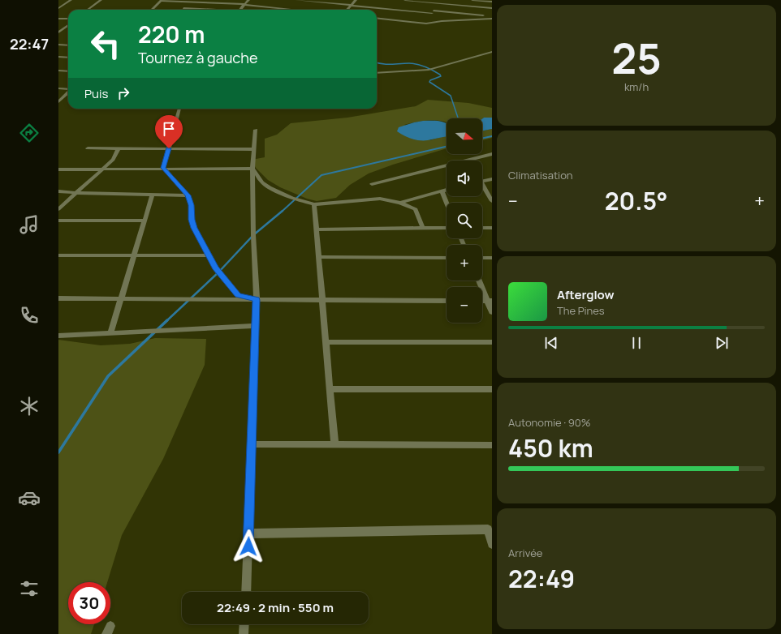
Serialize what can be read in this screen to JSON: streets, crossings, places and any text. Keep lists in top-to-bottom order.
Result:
{
  "north": "right",
  "page": {
    "tabs": "22:47",
    "tile": [
      ["25", "km/h"],
      "Climatisation",
      ["Autonomie · 90%", "450 km"],
      ["Arrivée", "22:49"]
    ],
    "turn": ["220 m", "Tournez à gauche"],
    "then": "Puis",
    "map_buttons": ["+", "−"],
    "heat": ["−", "20.5°", "+"],
    "song": ["Afterglow", "The Pines"],
    "limit": "30",
    "trip": "22:49 · 2 min · 550 m"
  }
}
